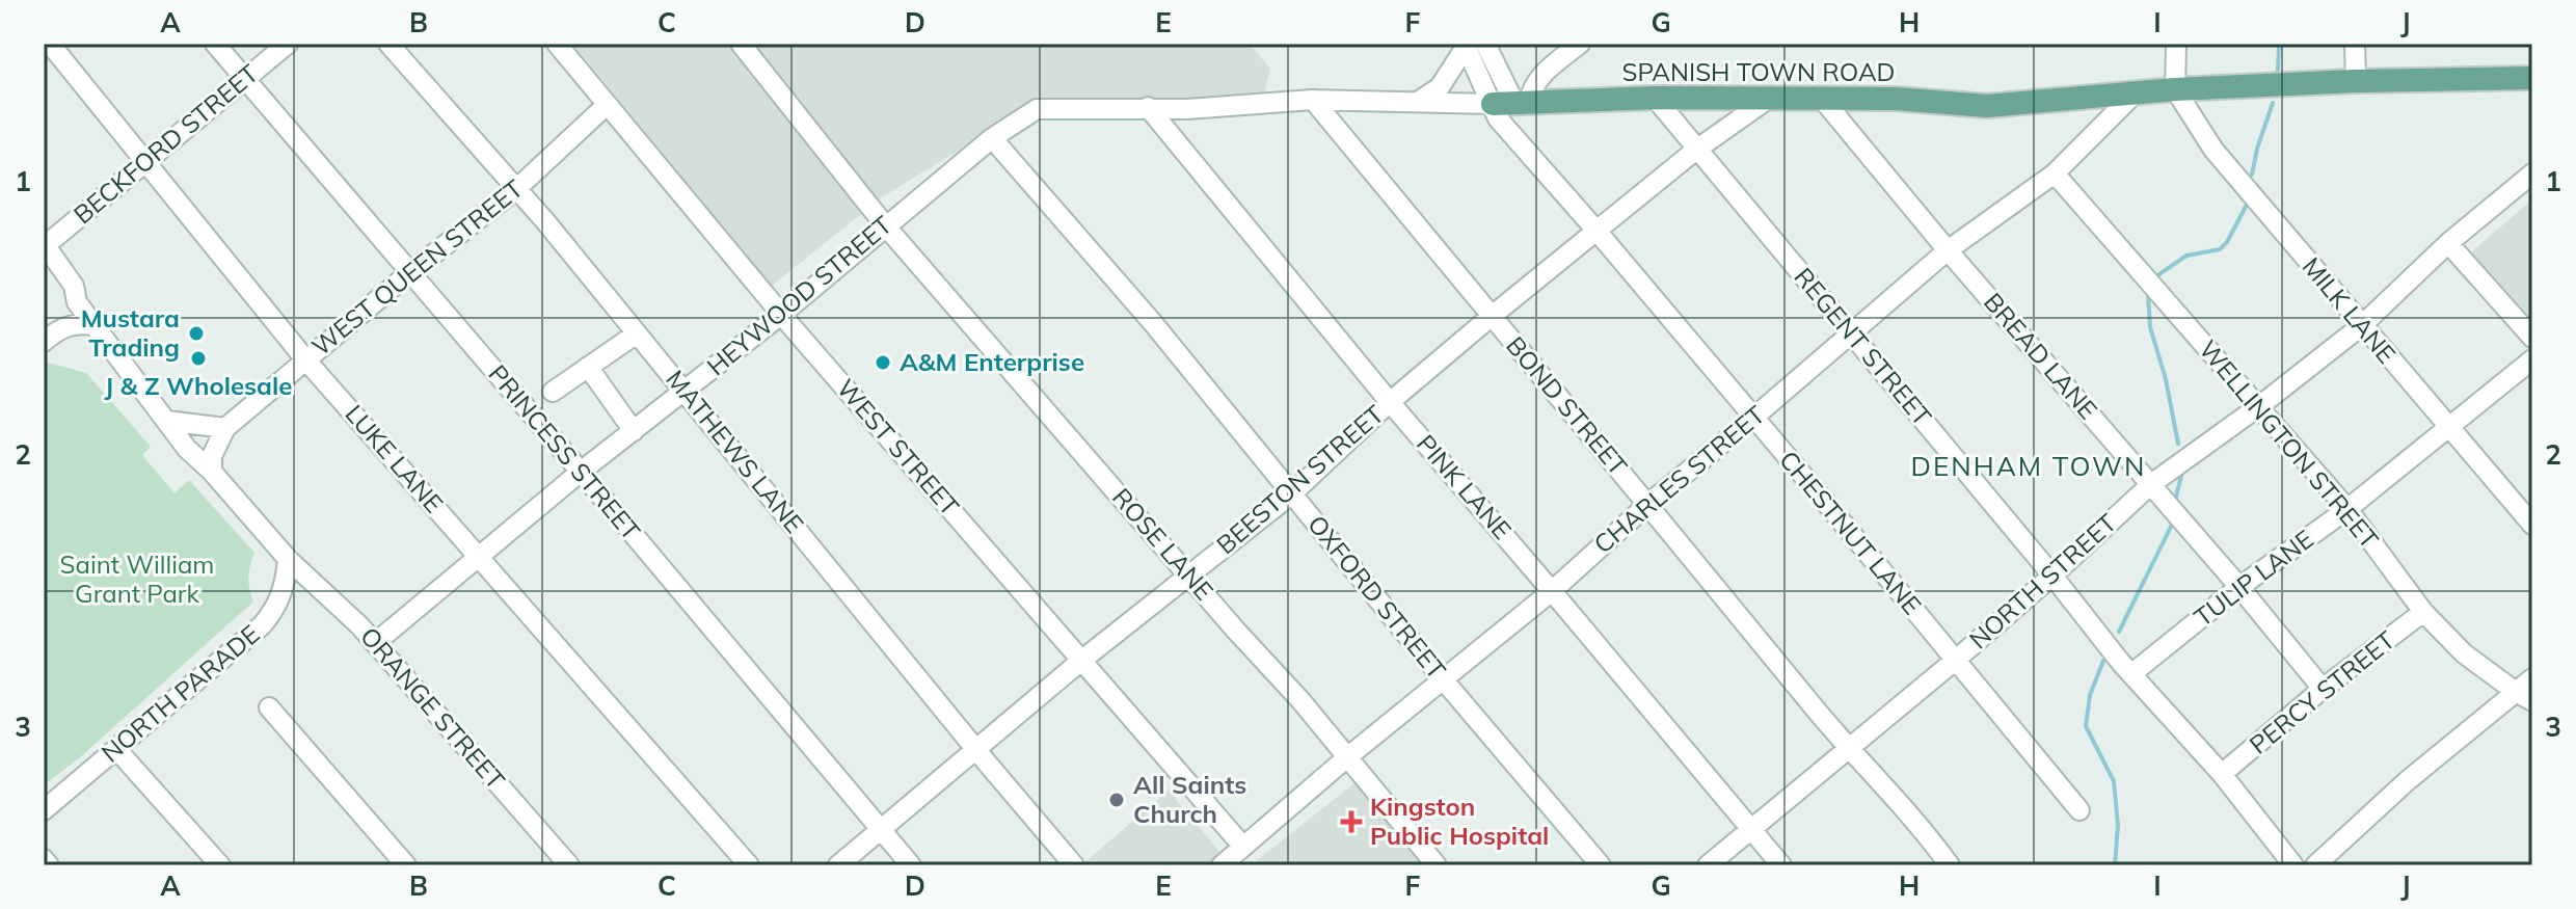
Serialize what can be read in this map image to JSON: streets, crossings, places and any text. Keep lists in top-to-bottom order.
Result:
{
  "streets": {
    "main road": ["SPANISH TOWN ROAD"],
    "street": [
      "BECKFORD STREET",
      "WEST QUEEN STREET",
      "HEYWOOD STREET",
      "MILK LANE",
      "REGENT STREET",
      "BREAD LANE",
      "BOND STREET",
      "WELLINGTON STREET",
      "WEST STREET",
      "MATHEWS LANE",
      "PRINCESS STREET",
      "LUKE LANE",
      "BEESTON STREET",
      "CHARLES STREET",
      "PINK LANE",
      "CHESTNUT LANE",
      "ROSE LANE",
      "TULIP LANE",
      "NORTH STREET",
      "OXFORD STREET",
      "PERCY STREET",
      "NORTH PARADE",
      "ORANGE STREET"
    ]
  },
  "crossings": [
    ["SPANISH TOWN ROAD", "HEYWOOD STREET"],
    ["SPANISH TOWN ROAD", "MILK LANE"],
    ["SPANISH TOWN ROAD", "REGENT STREET"],
    ["SPANISH TOWN ROAD", "BREAD LANE"],
    ["SPANISH TOWN ROAD", "BOND STREET"],
    ["SPANISH TOWN ROAD", "BEESTON STREET"],
    ["SPANISH TOWN ROAD", "CHARLES STREET"],
    ["SPANISH TOWN ROAD", "PINK LANE"],
    ["SPANISH TOWN ROAD", "CHESTNUT LANE"],
    ["SPANISH TOWN ROAD", "OXFORD STREET"],
    ["BECKFORD STREET", "PRINCESS STREET"],
    ["BECKFORD STREET", "LUKE LANE"],
    ["WEST QUEEN STREET", "WEST STREET"],
    ["WEST QUEEN STREET", "MATHEWS LANE"],
    ["WEST QUEEN STREET", "PRINCESS STREET"],
    ["WEST QUEEN STREET", "LUKE LANE"],
    ["HEYWOOD STREET", "WEST STREET"],
    ["HEYWOOD STREET", "MATHEWS LANE"],
    ["HEYWOOD STREET", "PRINCESS STREET"],
    ["HEYWOOD STREET", "LUKE LANE"],
    ["HEYWOOD STREET", "ROSE LANE"],
    ["HEYWOOD STREET", "OXFORD STREET"],
    ["HEYWOOD STREET", "ORANGE STREET"],
    ["MILK LANE", "TULIP LANE"],
    ["MILK LANE", "NORTH STREET"],
    ["REGENT STREET", "BEESTON STREET"],
    ["REGENT STREET", "CHARLES STREET"],
    ["REGENT STREET", "TULIP LANE"],
    ["REGENT STREET", "NORTH STREET"],
    ["REGENT STREET", "PERCY STREET"],
    ["BREAD LANE", "CHARLES STREET"],
    ["BREAD LANE", "TULIP LANE"],
    ["BREAD LANE", "NORTH STREET"],
    ["BREAD LANE", "PERCY STREET"],
    ["BOND STREET", "BEESTON STREET"],
    ["BOND STREET", "CHARLES STREET"],
    ["BOND STREET", "NORTH STREET"],
    ["WELLINGTON STREET", "CHARLES STREET"],
    ["WELLINGTON STREET", "TULIP LANE"],
    ["WELLINGTON STREET", "NORTH STREET"],
    ["WELLINGTON STREET", "PERCY STREET"],
    ["WEST STREET", "BEESTON STREET"],
    ["WEST STREET", "CHARLES STREET"],
    ["MATHEWS LANE", "BEESTON STREET"],
    ["PRINCESS STREET", "BEESTON STREET"],
    ["BEESTON STREET", "PINK LANE"],
    ["BEESTON STREET", "CHESTNUT LANE"],
    ["BEESTON STREET", "ROSE LANE"],
    ["BEESTON STREET", "OXFORD STREET"],
    ["CHARLES STREET", "PINK LANE"],
    ["CHARLES STREET", "CHESTNUT LANE"],
    ["CHARLES STREET", "ROSE LANE"],
    ["CHARLES STREET", "OXFORD STREET"],
    ["PINK LANE", "NORTH STREET"],
    ["CHESTNUT LANE", "NORTH STREET"],
    ["NORTH PARADE", "ORANGE STREET"]
  ],
  "districts": ["DENHAM TOWN"],
  "parks": ["Saint William Grant Park"],
  "places": {
    "other": [
      "Mustara Trading",
      "J & Z Wholesale",
      "A&M Enterprise",
      "All Saints Church"
    ],
    "health": ["Kingston Public Hospital"]
  },
  "grid": {
    "columns": [
      "A",
      "B",
      "C",
      "D",
      "E",
      "F",
      "G",
      "H",
      "I",
      "J"
    ],
    "rows": ["1", "2", "3"]
  }
}
